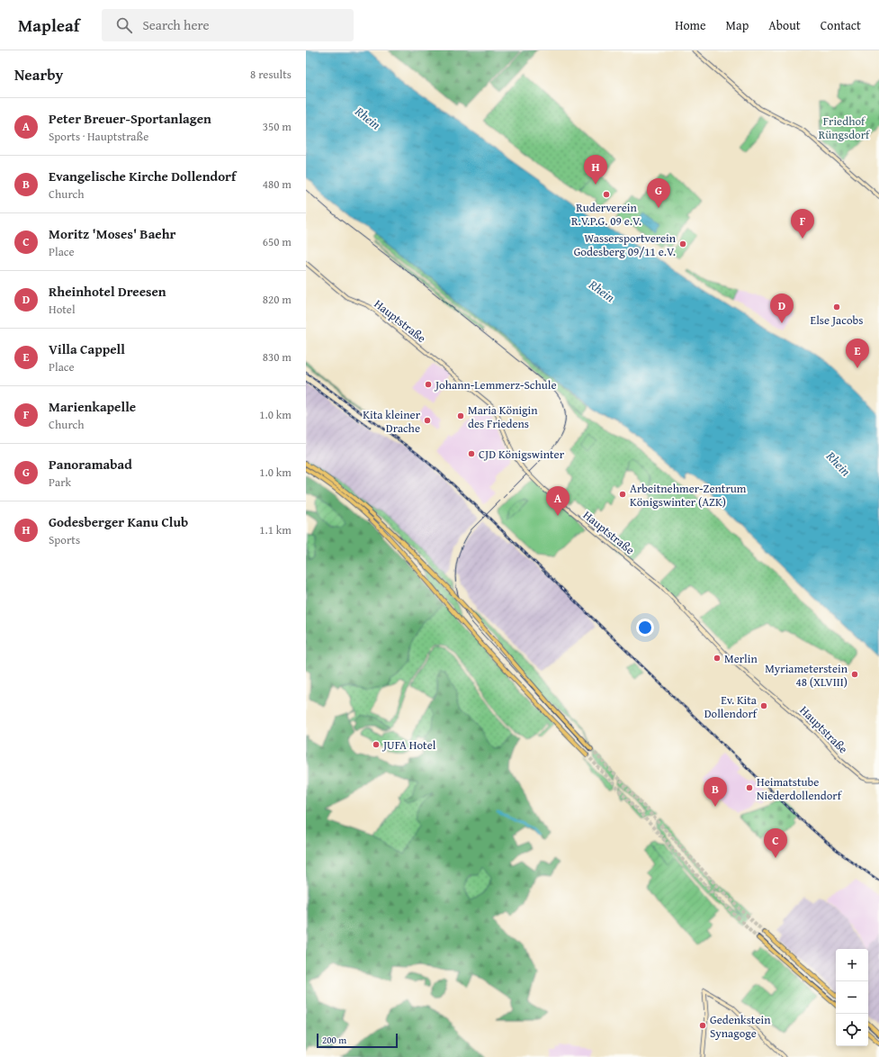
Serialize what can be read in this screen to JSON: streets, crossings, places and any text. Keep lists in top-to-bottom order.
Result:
{
  "streets": {
    "main road": ["Hauptstraße"]
  },
  "water": ["Rhein"],
  "parks": ["Friedhof Rüngsdorf"],
  "places": [
    "Ruderverein R.V.P.G. 09 e.V.",
    "Wassersportverein Godesberg 09/11 e.V.",
    "Else Jacobs",
    "Johann-Lemmerz-Schule",
    "Maria Königin des Friedens",
    "Kita kleiner Drache",
    "CJD Königswinter",
    "Arbeitnehmer-Zentrum Königswinter (AZK)",
    "Merlin",
    "Myriameterstein 48 (XLVIII)",
    "Ev. Kita Dollendorf",
    "JUFA Hotel",
    "Heimatstube Niederdollendorf",
    "Gedenkstein Synagoge"
  ],
  "scale_bar": "200 m",
  "page": {
    "header": "Mapleaf",
    "search": "Search here",
    "nav": [
      "Home",
      "Map",
      "About",
      "Contact"
    ],
    "heading": ["Nearby", "8 results"],
    "list": [
      {
        "mark": "A",
        "name": "Peter Breuer-Sportanlagen",
        "note": "Sports · Hauptstraße",
        "value": "350 m"
      },
      {
        "mark": "B",
        "name": "Evangelische Kirche Dollendorf",
        "note": "Church",
        "value": "480 m"
      },
      {
        "mark": "C",
        "name": "Moritz 'Moses' Baehr",
        "note": "Place",
        "value": "650 m"
      },
      {
        "mark": "D",
        "name": "Rheinhotel Dreesen",
        "note": "Hotel",
        "value": "820 m"
      },
      {
        "mark": "E",
        "name": "Villa Cappell",
        "note": "Place",
        "value": "830 m"
      },
      {
        "mark": "F",
        "name": "Marienkapelle",
        "note": "Church",
        "value": "1.0 km"
      },
      {
        "mark": "G",
        "name": "Panoramabad",
        "note": "Park",
        "value": "1.0 km"
      },
      {
        "mark": "H",
        "name": "Godesberger Kanu Club",
        "note": "Sports",
        "value": "1.1 km"
      }
    ],
    "pins": [
      "H",
      "G",
      "F",
      "D",
      "E",
      "A",
      "B",
      "C"
    ],
    "map_buttons": ["+", "−"],
    "scale": "200 m"
  }
}
